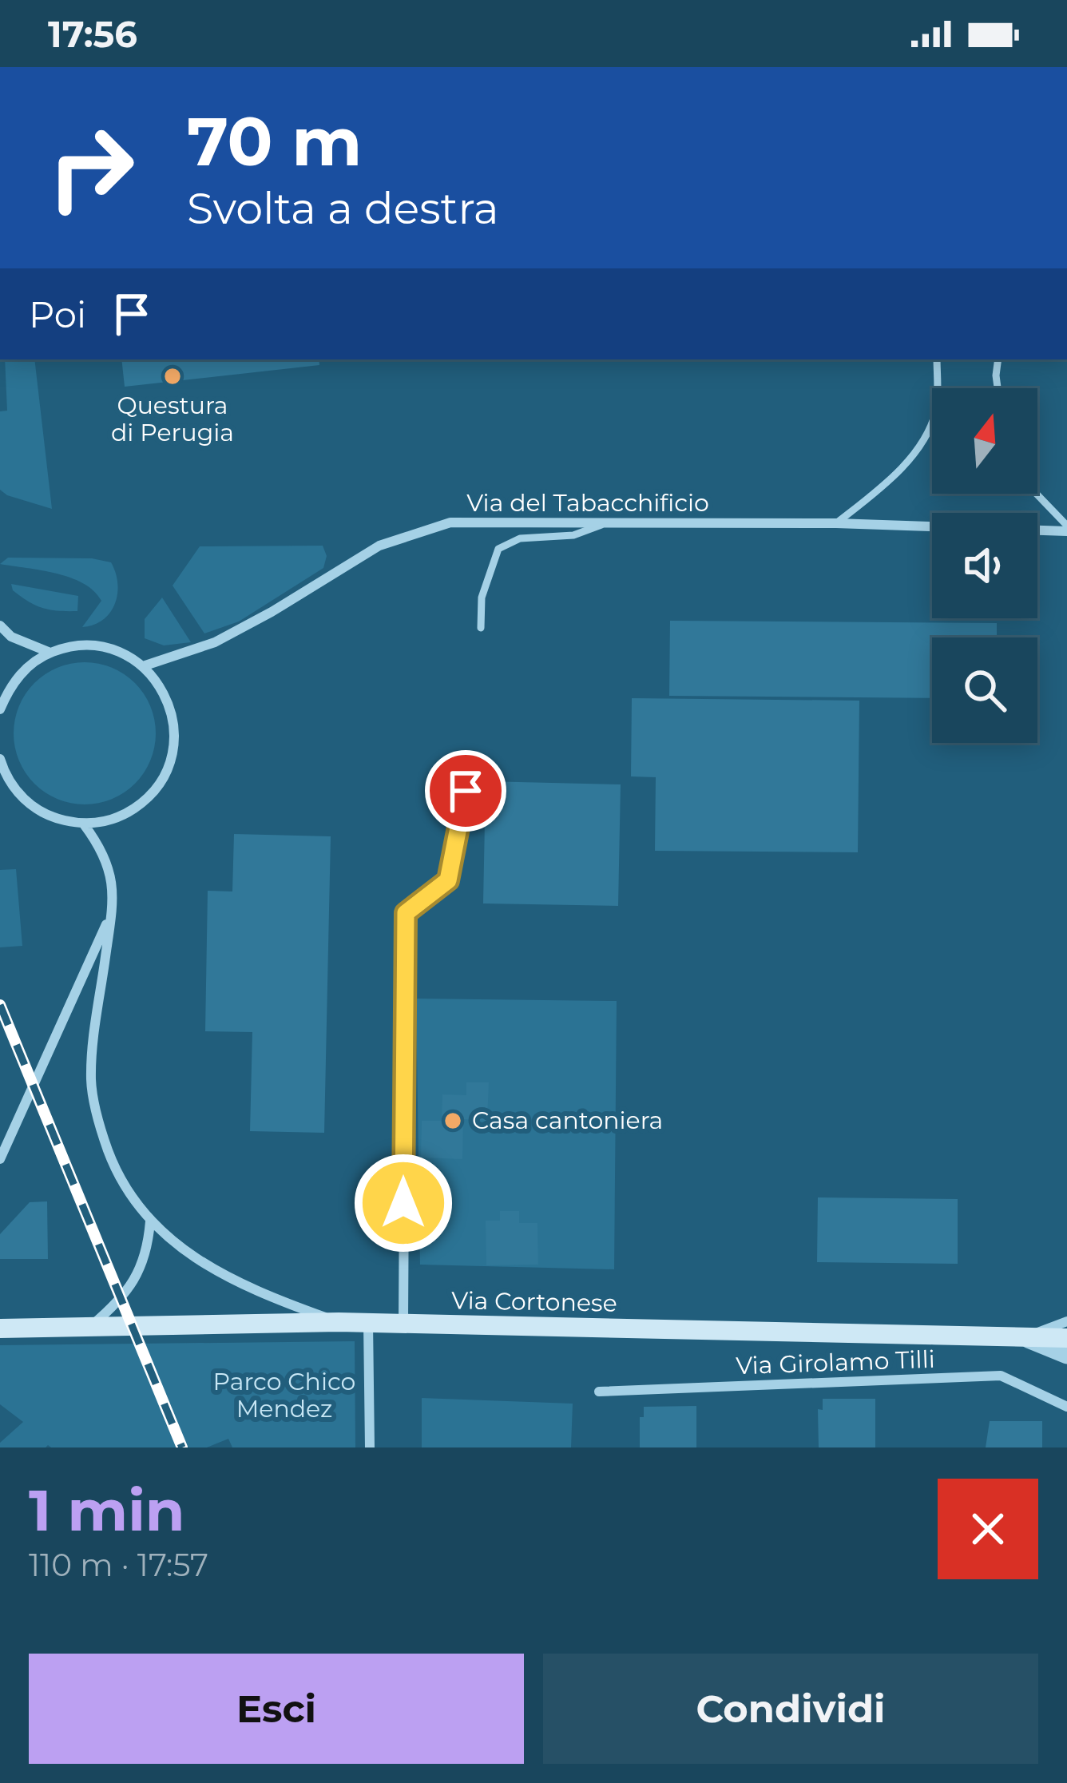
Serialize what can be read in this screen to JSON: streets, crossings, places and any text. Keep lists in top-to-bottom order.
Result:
{
  "streets": {
    "main road": ["Via Cortonese"],
    "street": ["Via del Tabacchificio", "Via Girolamo Tilli"]
  },
  "parks": ["Parco Chico Mendez"],
  "places": ["Questura di Perugia", "Casa cantoniera"],
  "north": "top",
  "page": {
    "status": "17:56",
    "turn": ["70 m", "Svolta a destra"],
    "then": "Poi",
    "heading": ["1 min", "110 m · 17:57"],
    "buttons": ["Esci", "Condividi"]
  }
}
